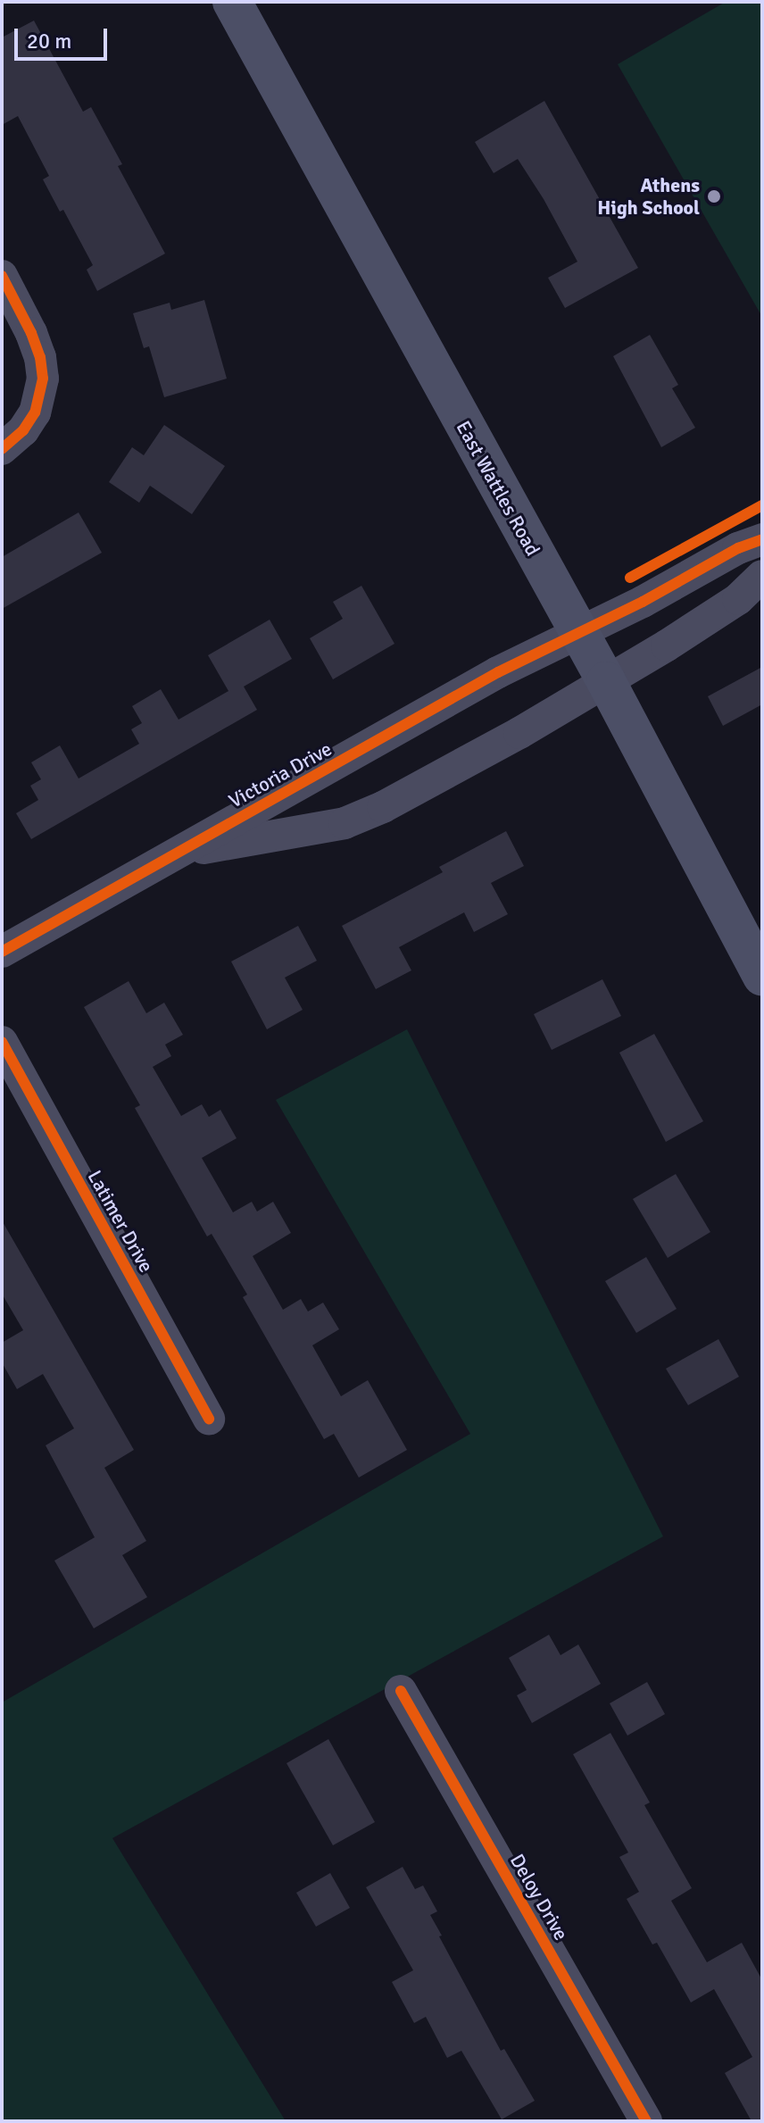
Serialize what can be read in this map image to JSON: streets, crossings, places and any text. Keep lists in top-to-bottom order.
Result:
{
  "streets": {
    "main road": ["East Wattles Road"],
    "street": ["Victoria Drive", "Latimer Drive", "Deloy Drive"]
  },
  "crossings": [
    ["East Wattles Road", "Victoria Drive"]
  ],
  "places": ["Athens High School"],
  "scale_bar": "20 m"
}
